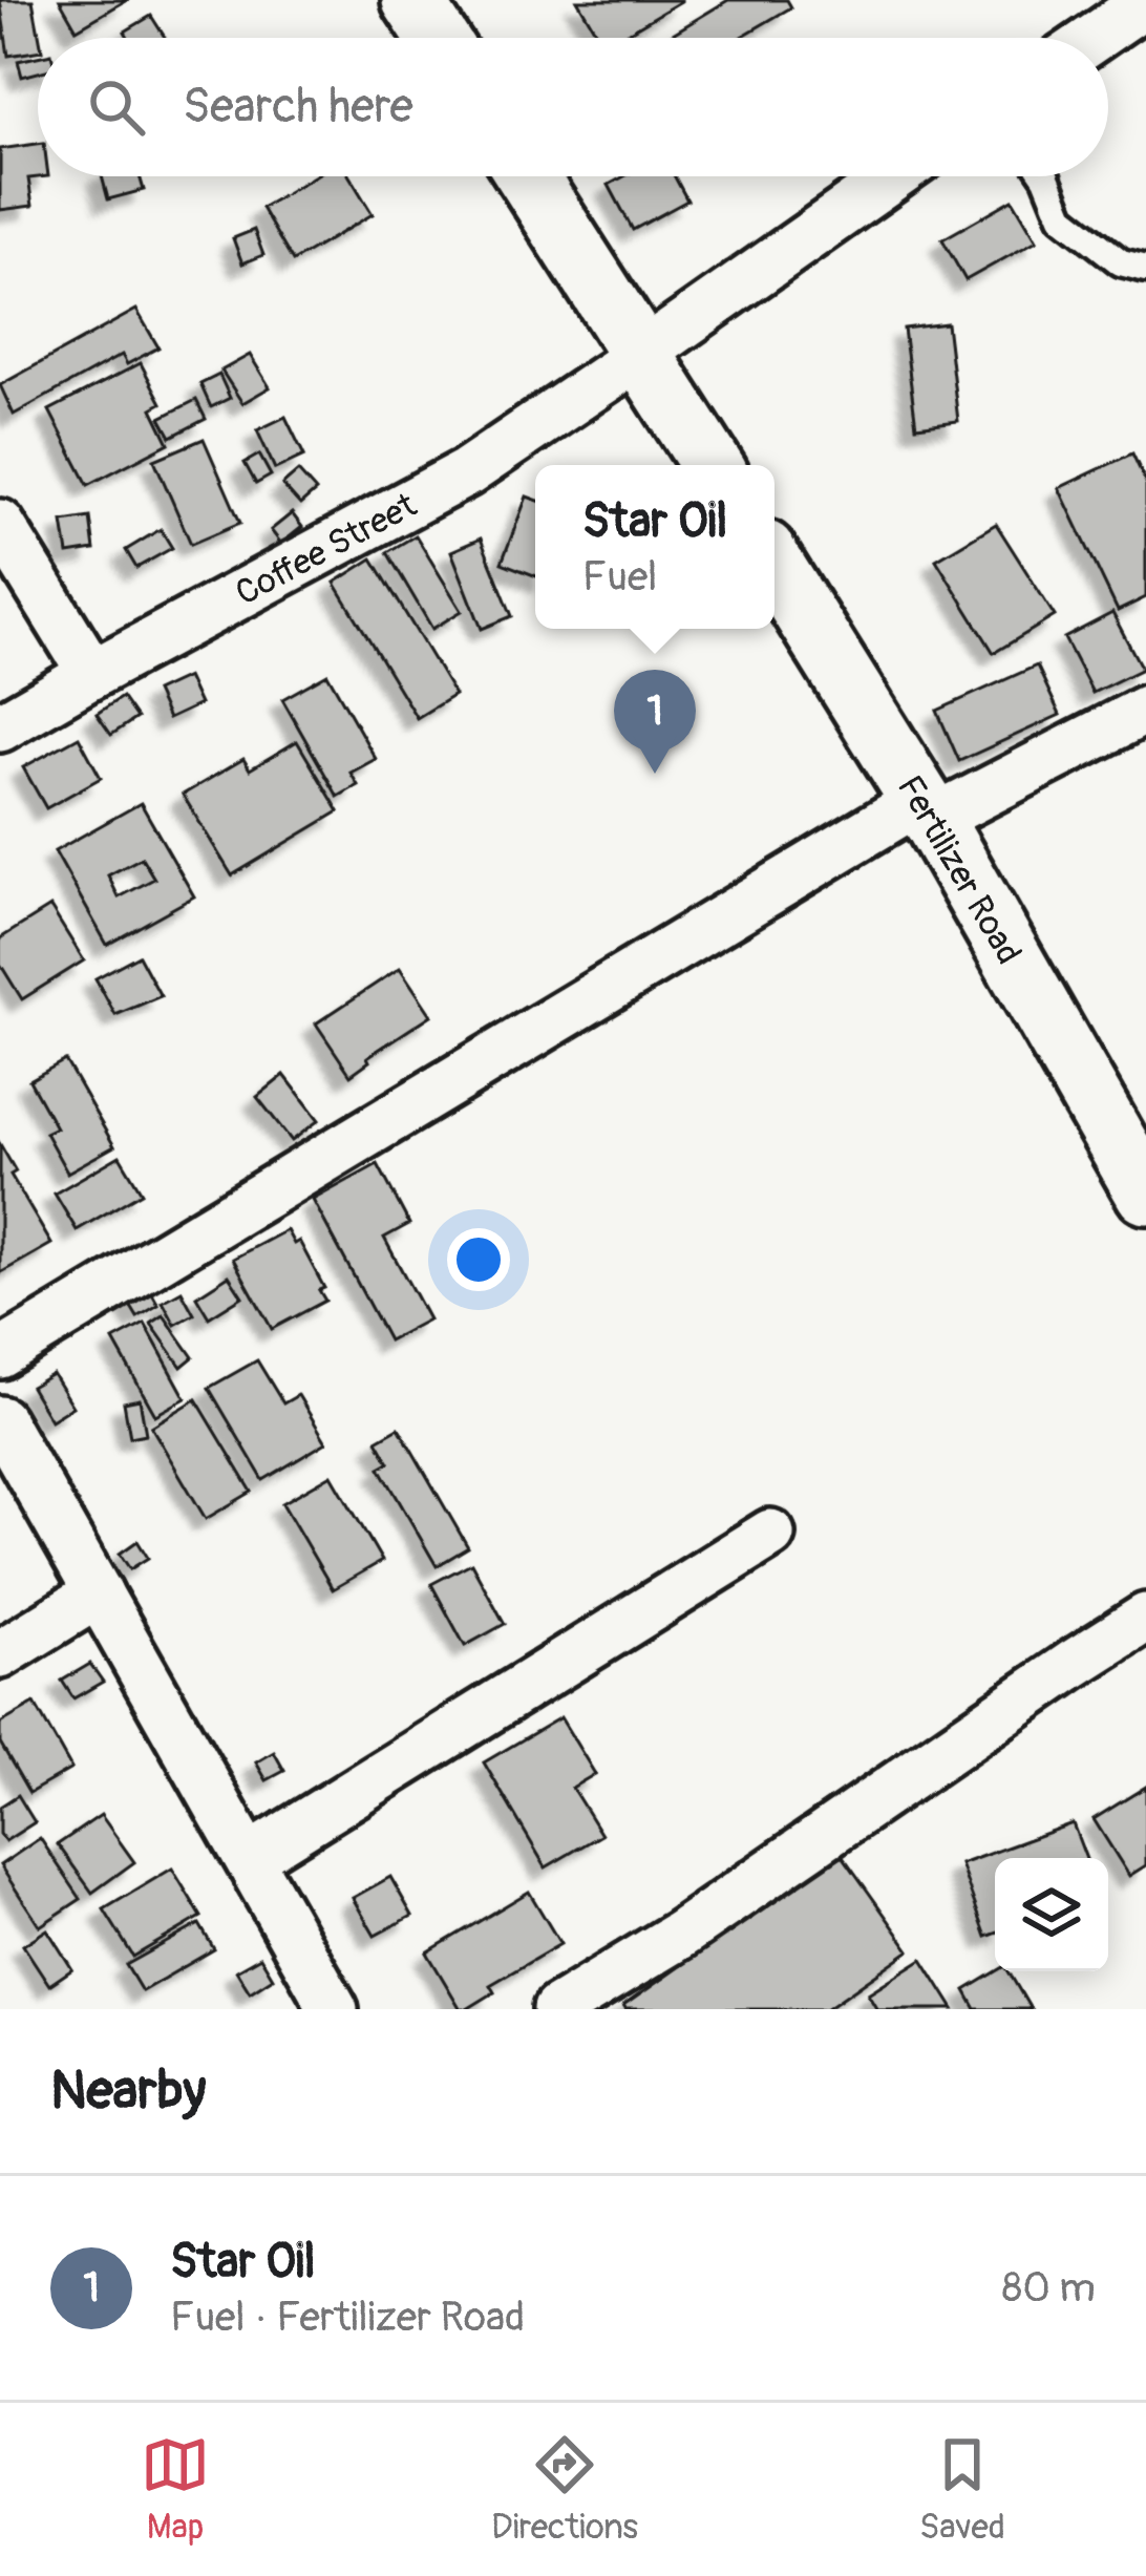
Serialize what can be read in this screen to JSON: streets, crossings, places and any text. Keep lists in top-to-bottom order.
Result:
{
  "streets": {
    "street": ["Coffee Street", "Fertilizer Road"]
  },
  "page": {
    "search": "Search here",
    "popup": ["Star Oil", "Fuel"],
    "pins": "1",
    "heading": "Nearby",
    "list": [
      {
        "mark": "1",
        "name": "Star Oil",
        "note": "Fuel · Fertilizer Road",
        "value": "80 m"
      }
    ],
    "nav": ["Map", "Directions", "Saved"]
  }
}
